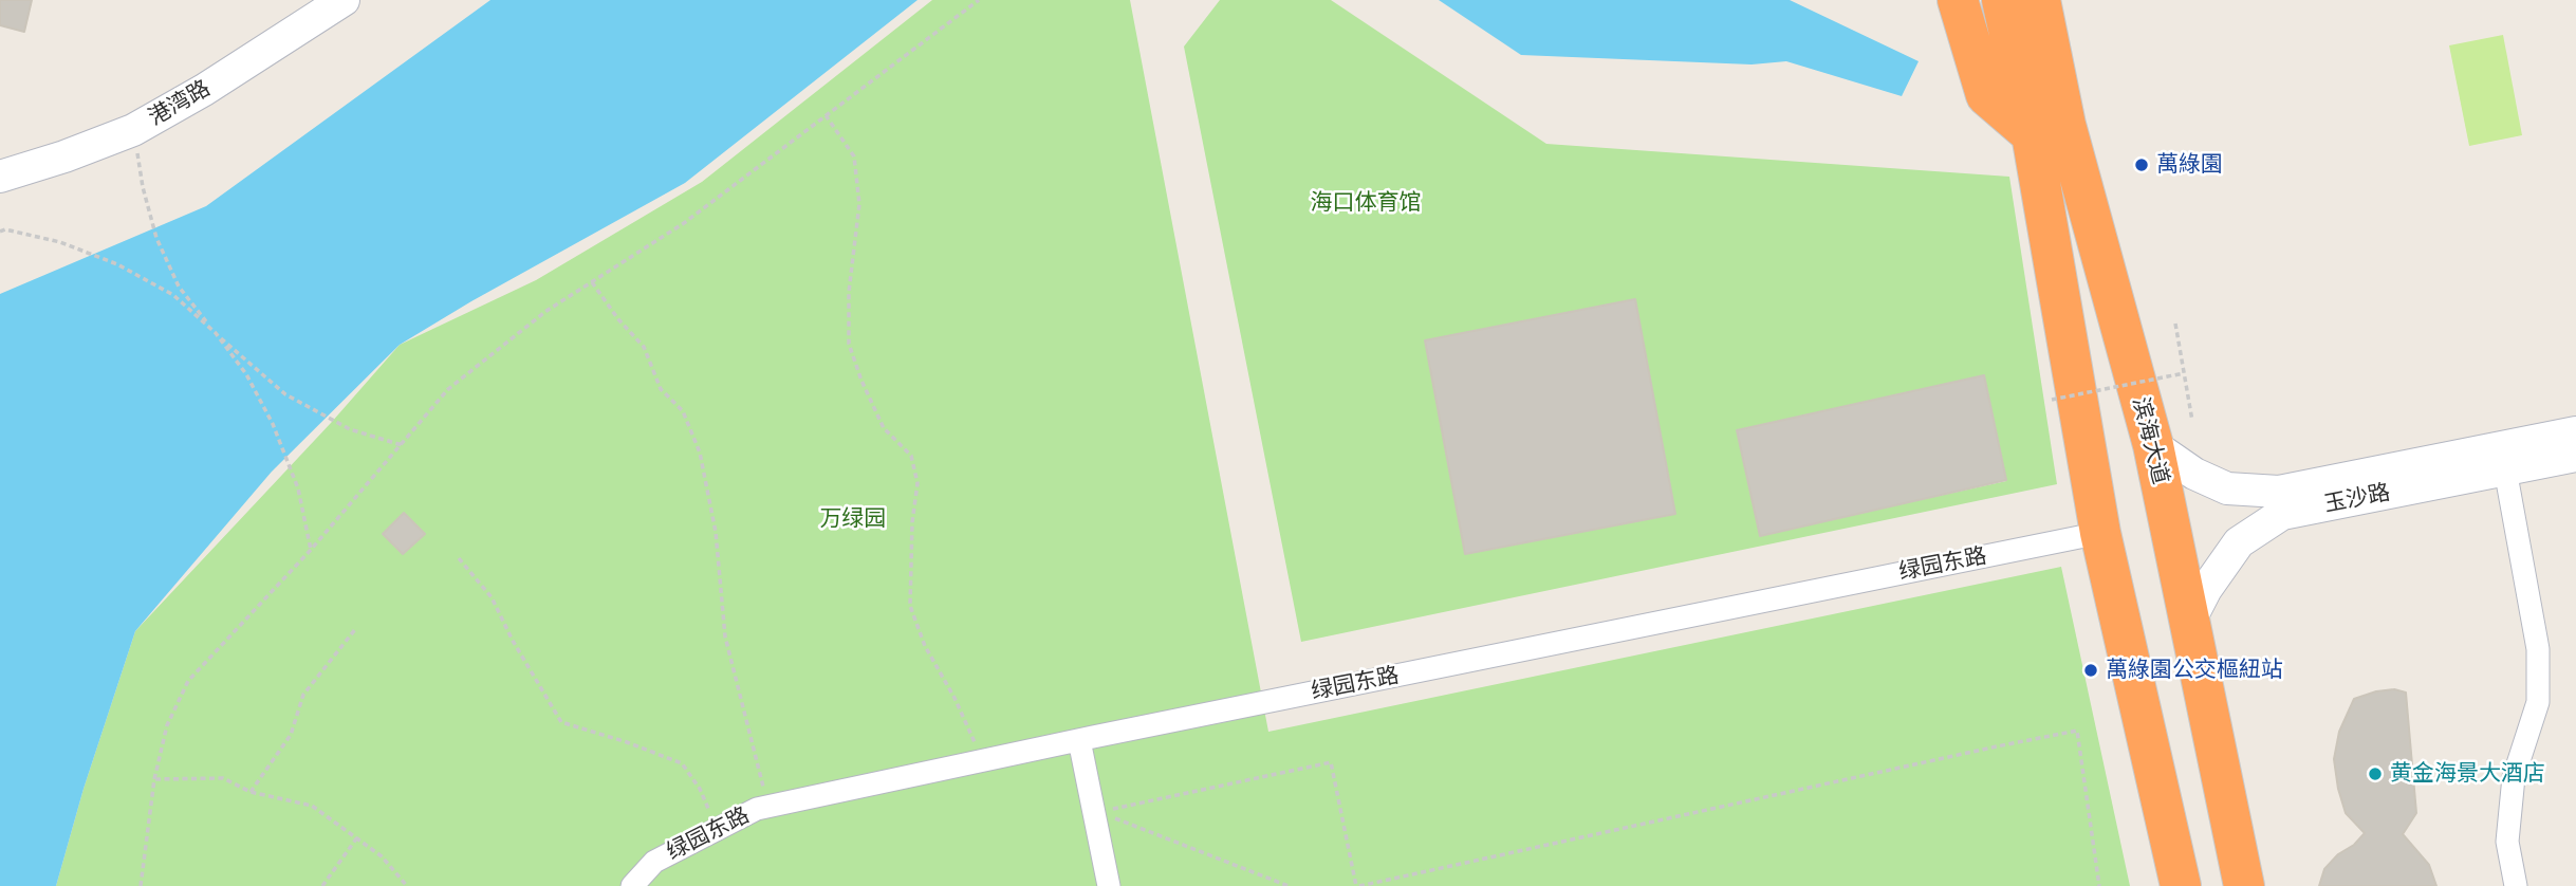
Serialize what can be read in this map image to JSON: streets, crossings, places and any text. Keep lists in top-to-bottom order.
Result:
{
  "streets": {
    "highway": ["滨海大道"],
    "main road": ["港湾路", "玉沙路"],
    "street": ["绿园东路"]
  },
  "crossings": [
    ["滨海大道", "玉沙路"]
  ],
  "parks": ["海口体育馆", "万绿园"],
  "places": ["萬綠園", "萬綠園公交樞紐站", "黄金海景大酒店"]
}
